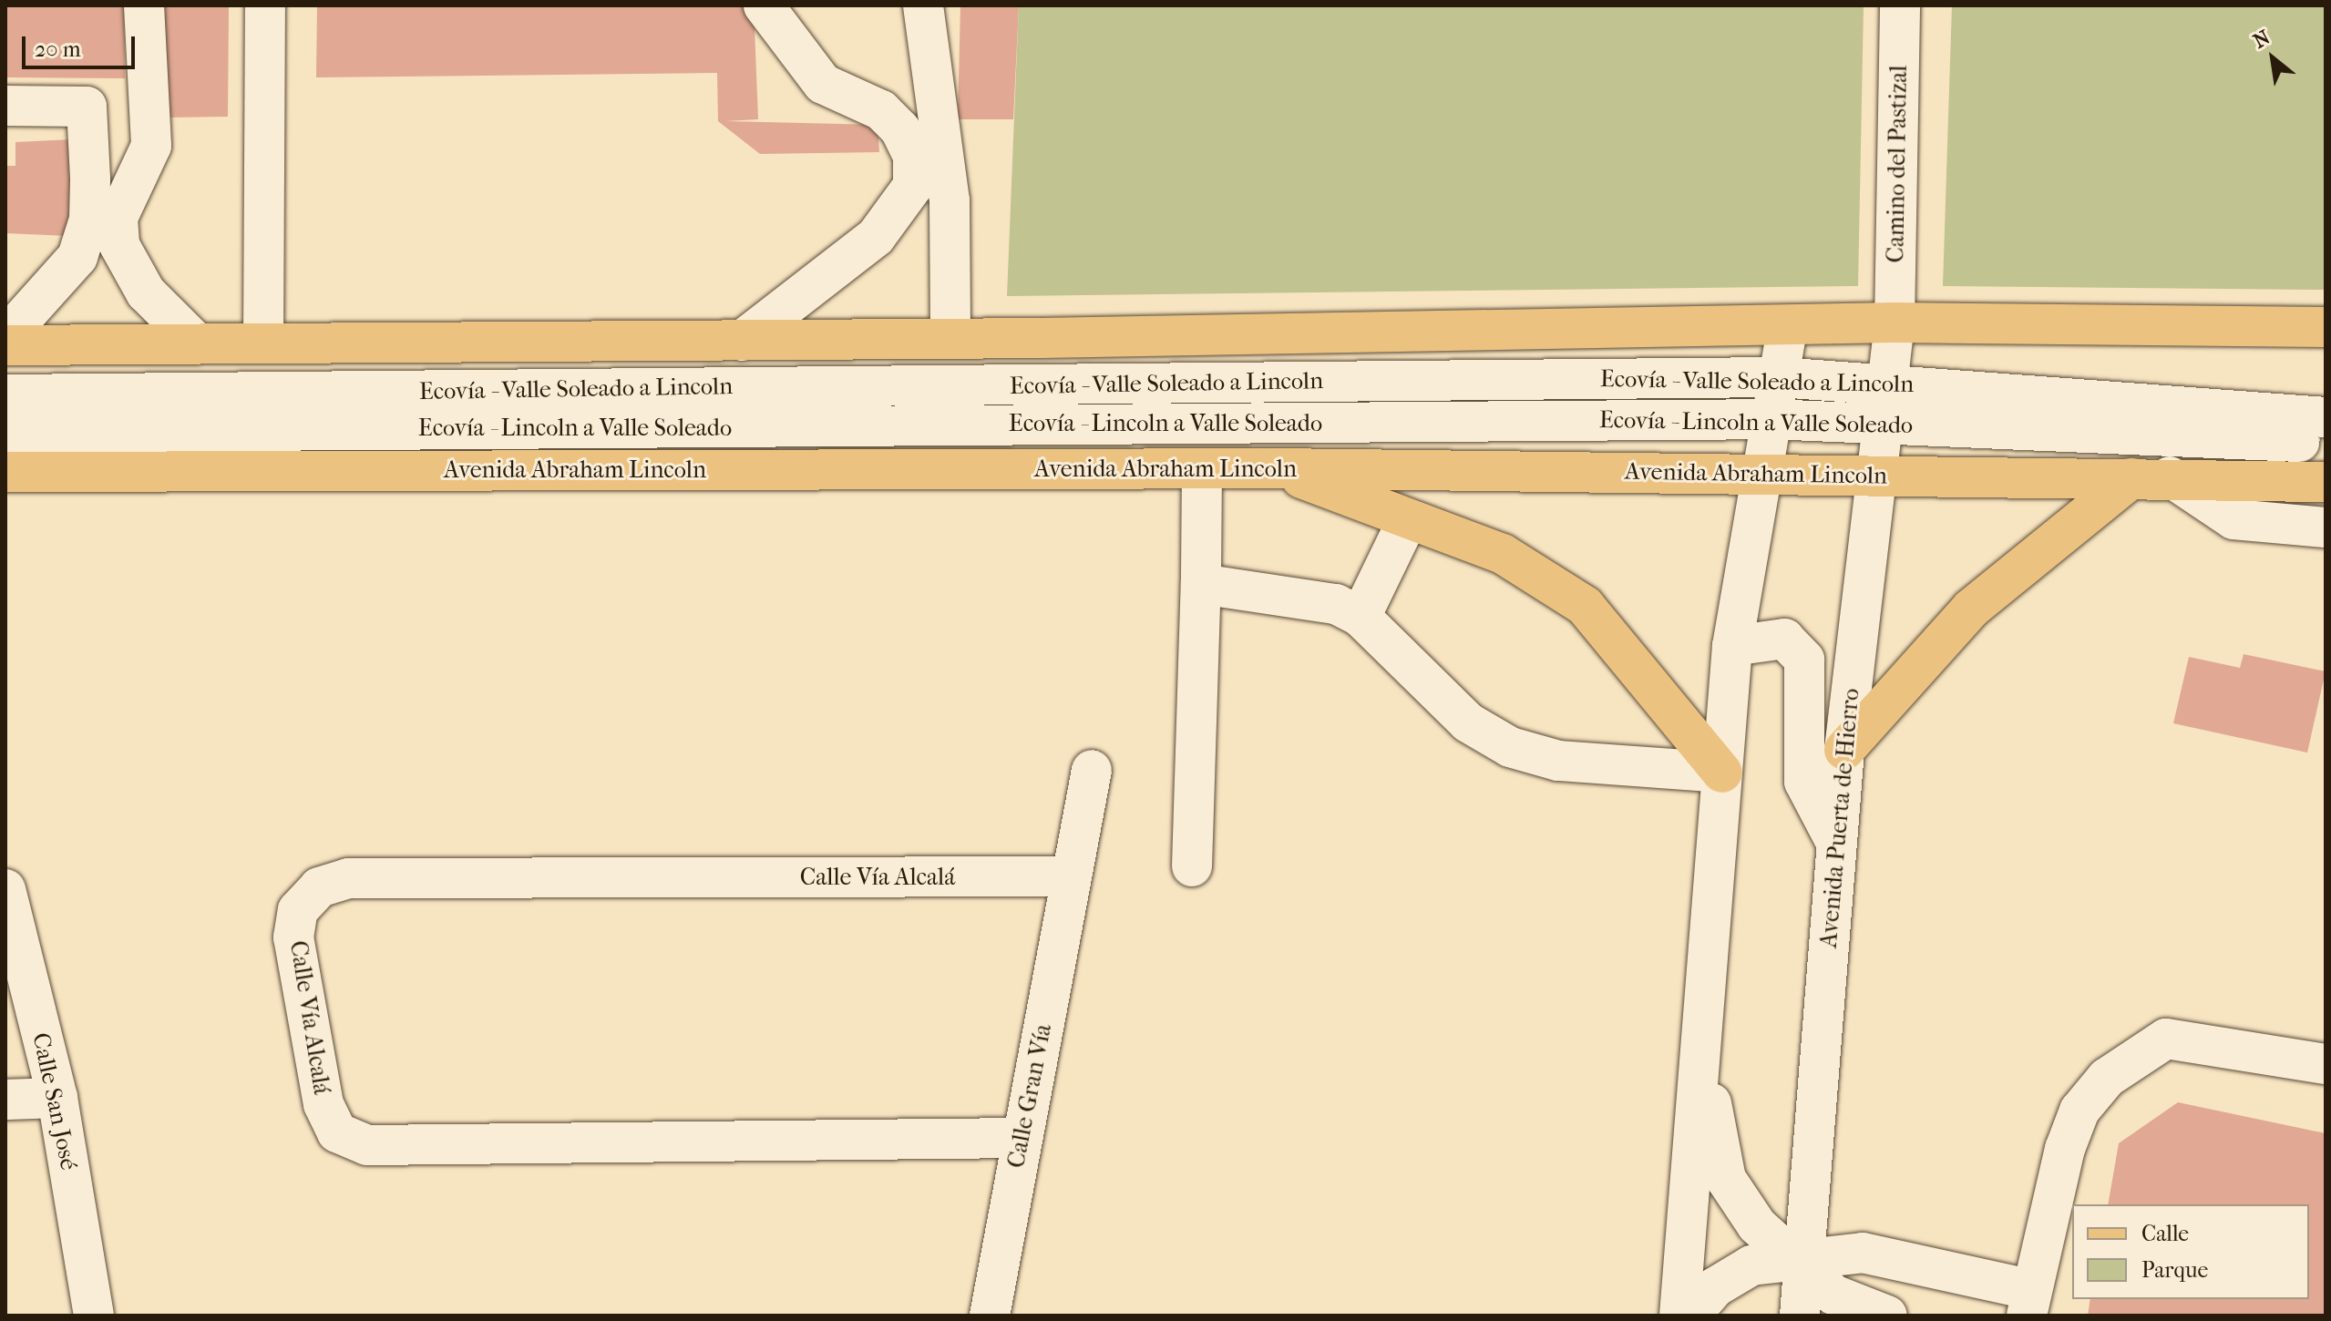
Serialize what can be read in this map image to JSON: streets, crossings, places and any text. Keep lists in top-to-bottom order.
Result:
{
  "streets": {
    "main road": ["Avenida Abraham Lincoln"],
    "street": [
      "Camino del Pastizal",
      "Ecovía - Valle Soleado a Lincoln",
      "Ecovía - Lincoln a Valle Soleado",
      "Avenida Puerta de Hierro",
      "Calle Vía Alcalá",
      "Calle Gran Vía",
      "Calle San José"
    ]
  },
  "crossings": [
    ["Camino del Pastizal", "Avenida Puerta de Hierro"],
    ["Ecovía - Valle Soleado a Lincoln", "Avenida Puerta de Hierro"],
    ["Ecovía - Lincoln a Valle Soleado", "Avenida Puerta de Hierro"],
    ["Avenida Abraham Lincoln", "Avenida Puerta de Hierro"],
    ["Calle Vía Alcalá", "Calle Gran Vía"]
  ],
  "legend": ["Calle", "Parque"],
  "scale_bar": "20 m",
  "north": "top left"
}
